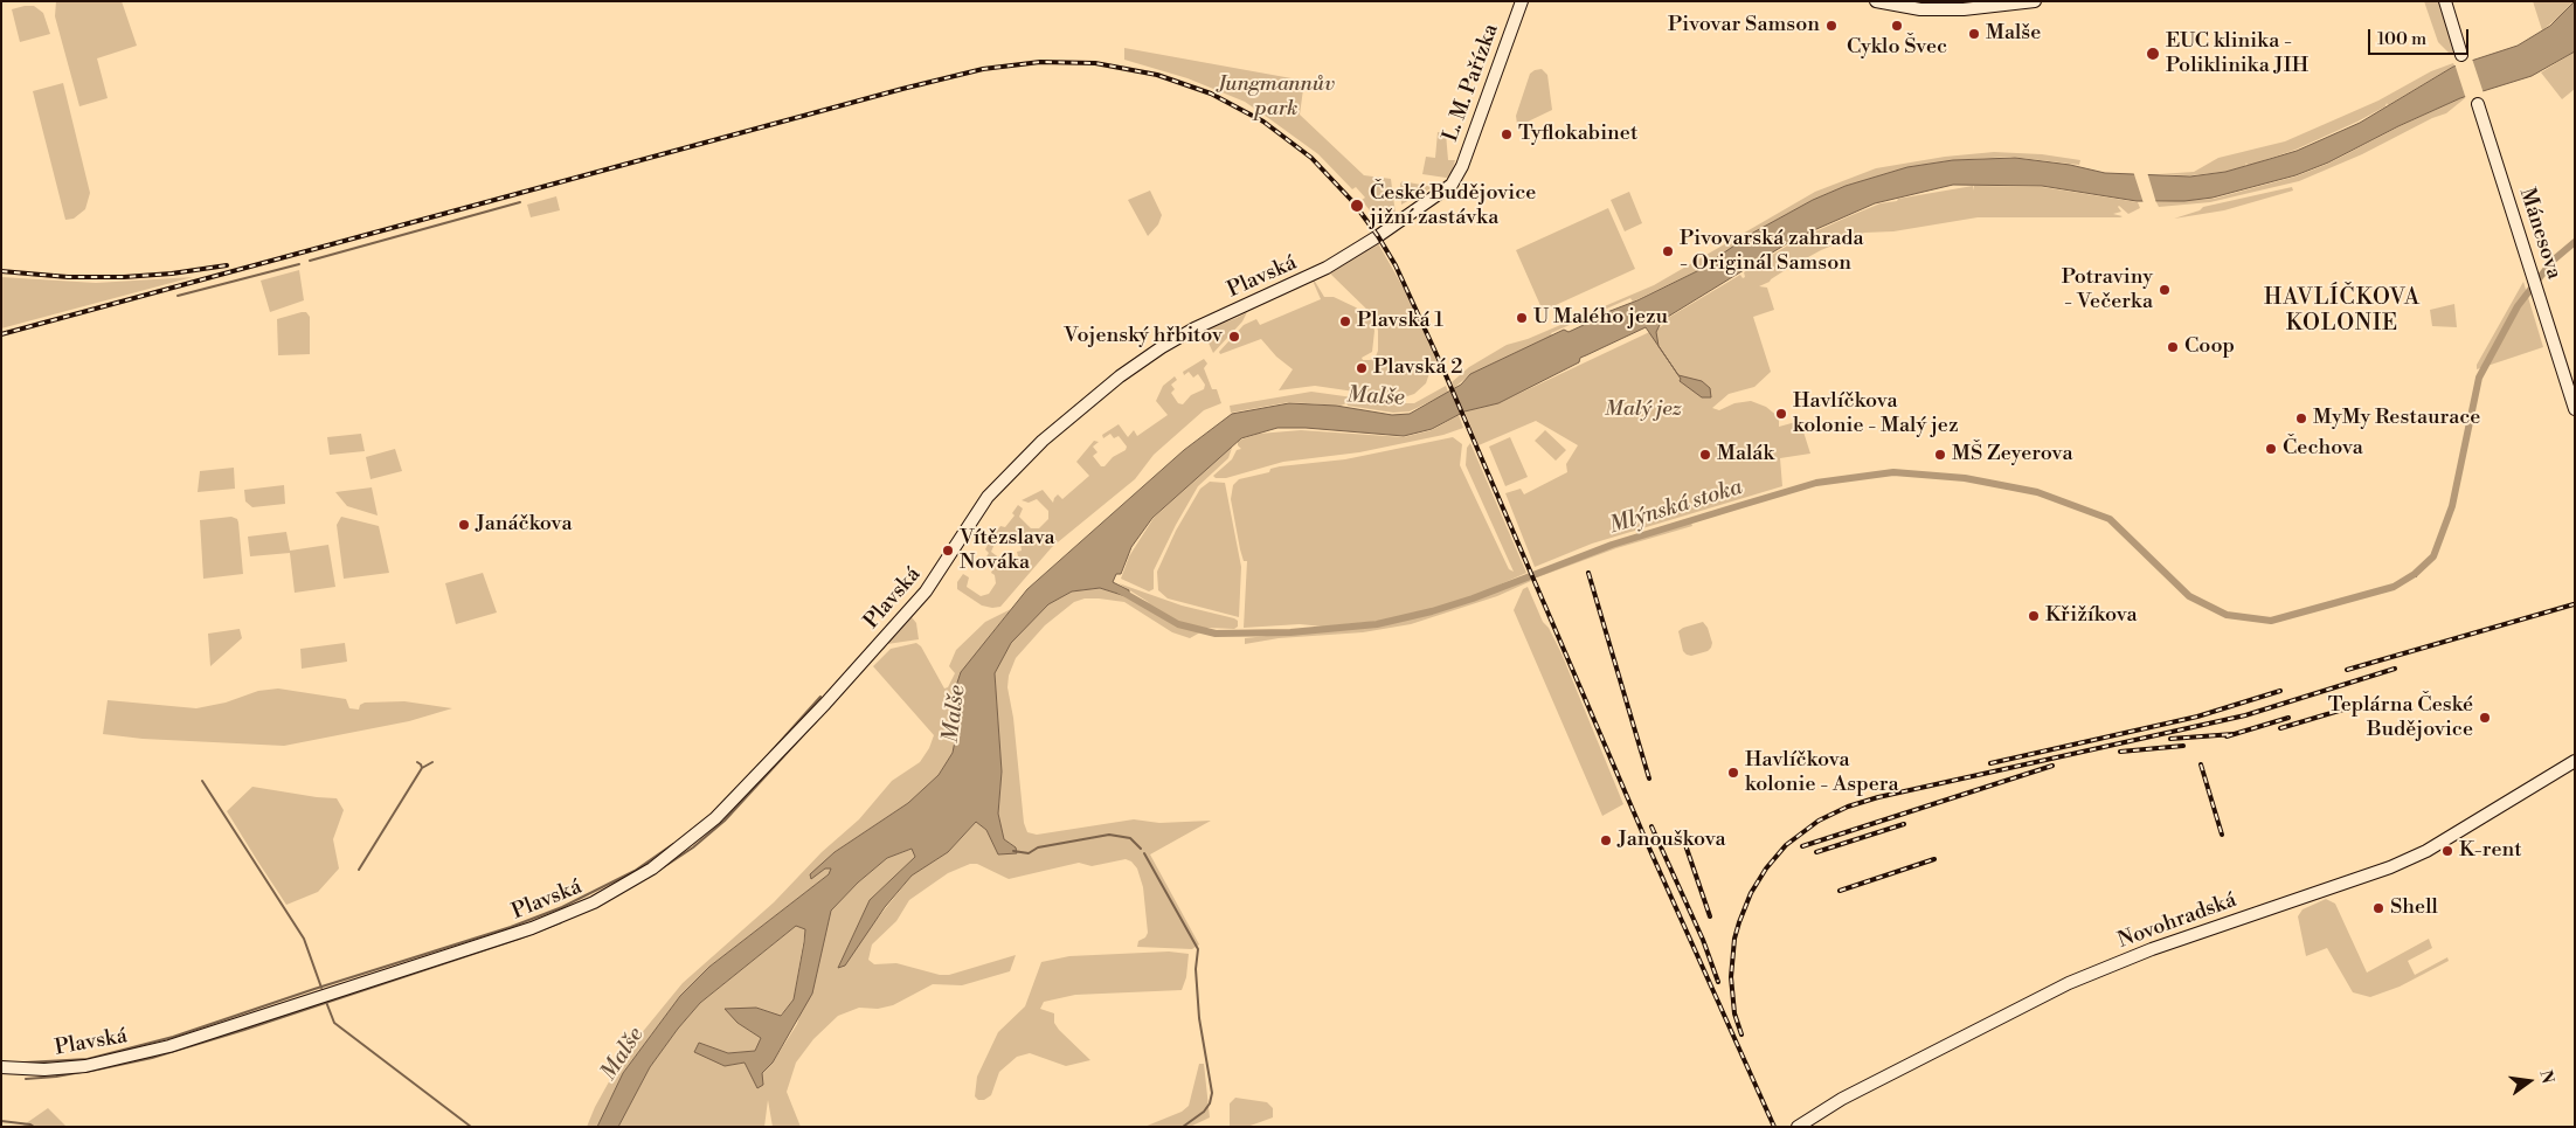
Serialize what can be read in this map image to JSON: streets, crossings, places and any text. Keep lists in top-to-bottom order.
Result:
{
  "streets": {
    "street": [
      "L. M. Pařízka",
      "Mánesova",
      "Plavská",
      "Novohradská"
    ]
  },
  "crossings": [
    ["L. M. Pařízka", "Plavská"]
  ],
  "districts": ["HAVLÍČKOVA KOLONIE"],
  "water": ["Malše", "Mlýnská stoka"],
  "parks": ["Jungmannův park", "Malý jez"],
  "places": [
    "Pivovar Samson",
    "Cyklo Švec",
    "Malše",
    "EUC klinika - Poliklinika JIH",
    "Tyflokabinet",
    "České Budějovice jižní zastávka",
    "Pivovarská zahrada - Originál Samson",
    "Potraviny - Večerka",
    "U Malého jezu",
    "Plavská 1",
    "Vojenský hřbitov",
    "Coop",
    "Plavská 2",
    "Havlíčkova kolonie - Malý jez",
    "MyMy Restaurace",
    "Čechova",
    "Malák",
    "MŠ Zeyerova",
    "Janáčkova",
    "Vítězslava Nováka",
    "Křižíkova",
    "Teplárna České Budějovice",
    "Havlíčkova kolonie - Aspera",
    "Janouškova",
    "K-rent",
    "Shell"
  ],
  "scale_bar": "100 m",
  "north": "right"
}
